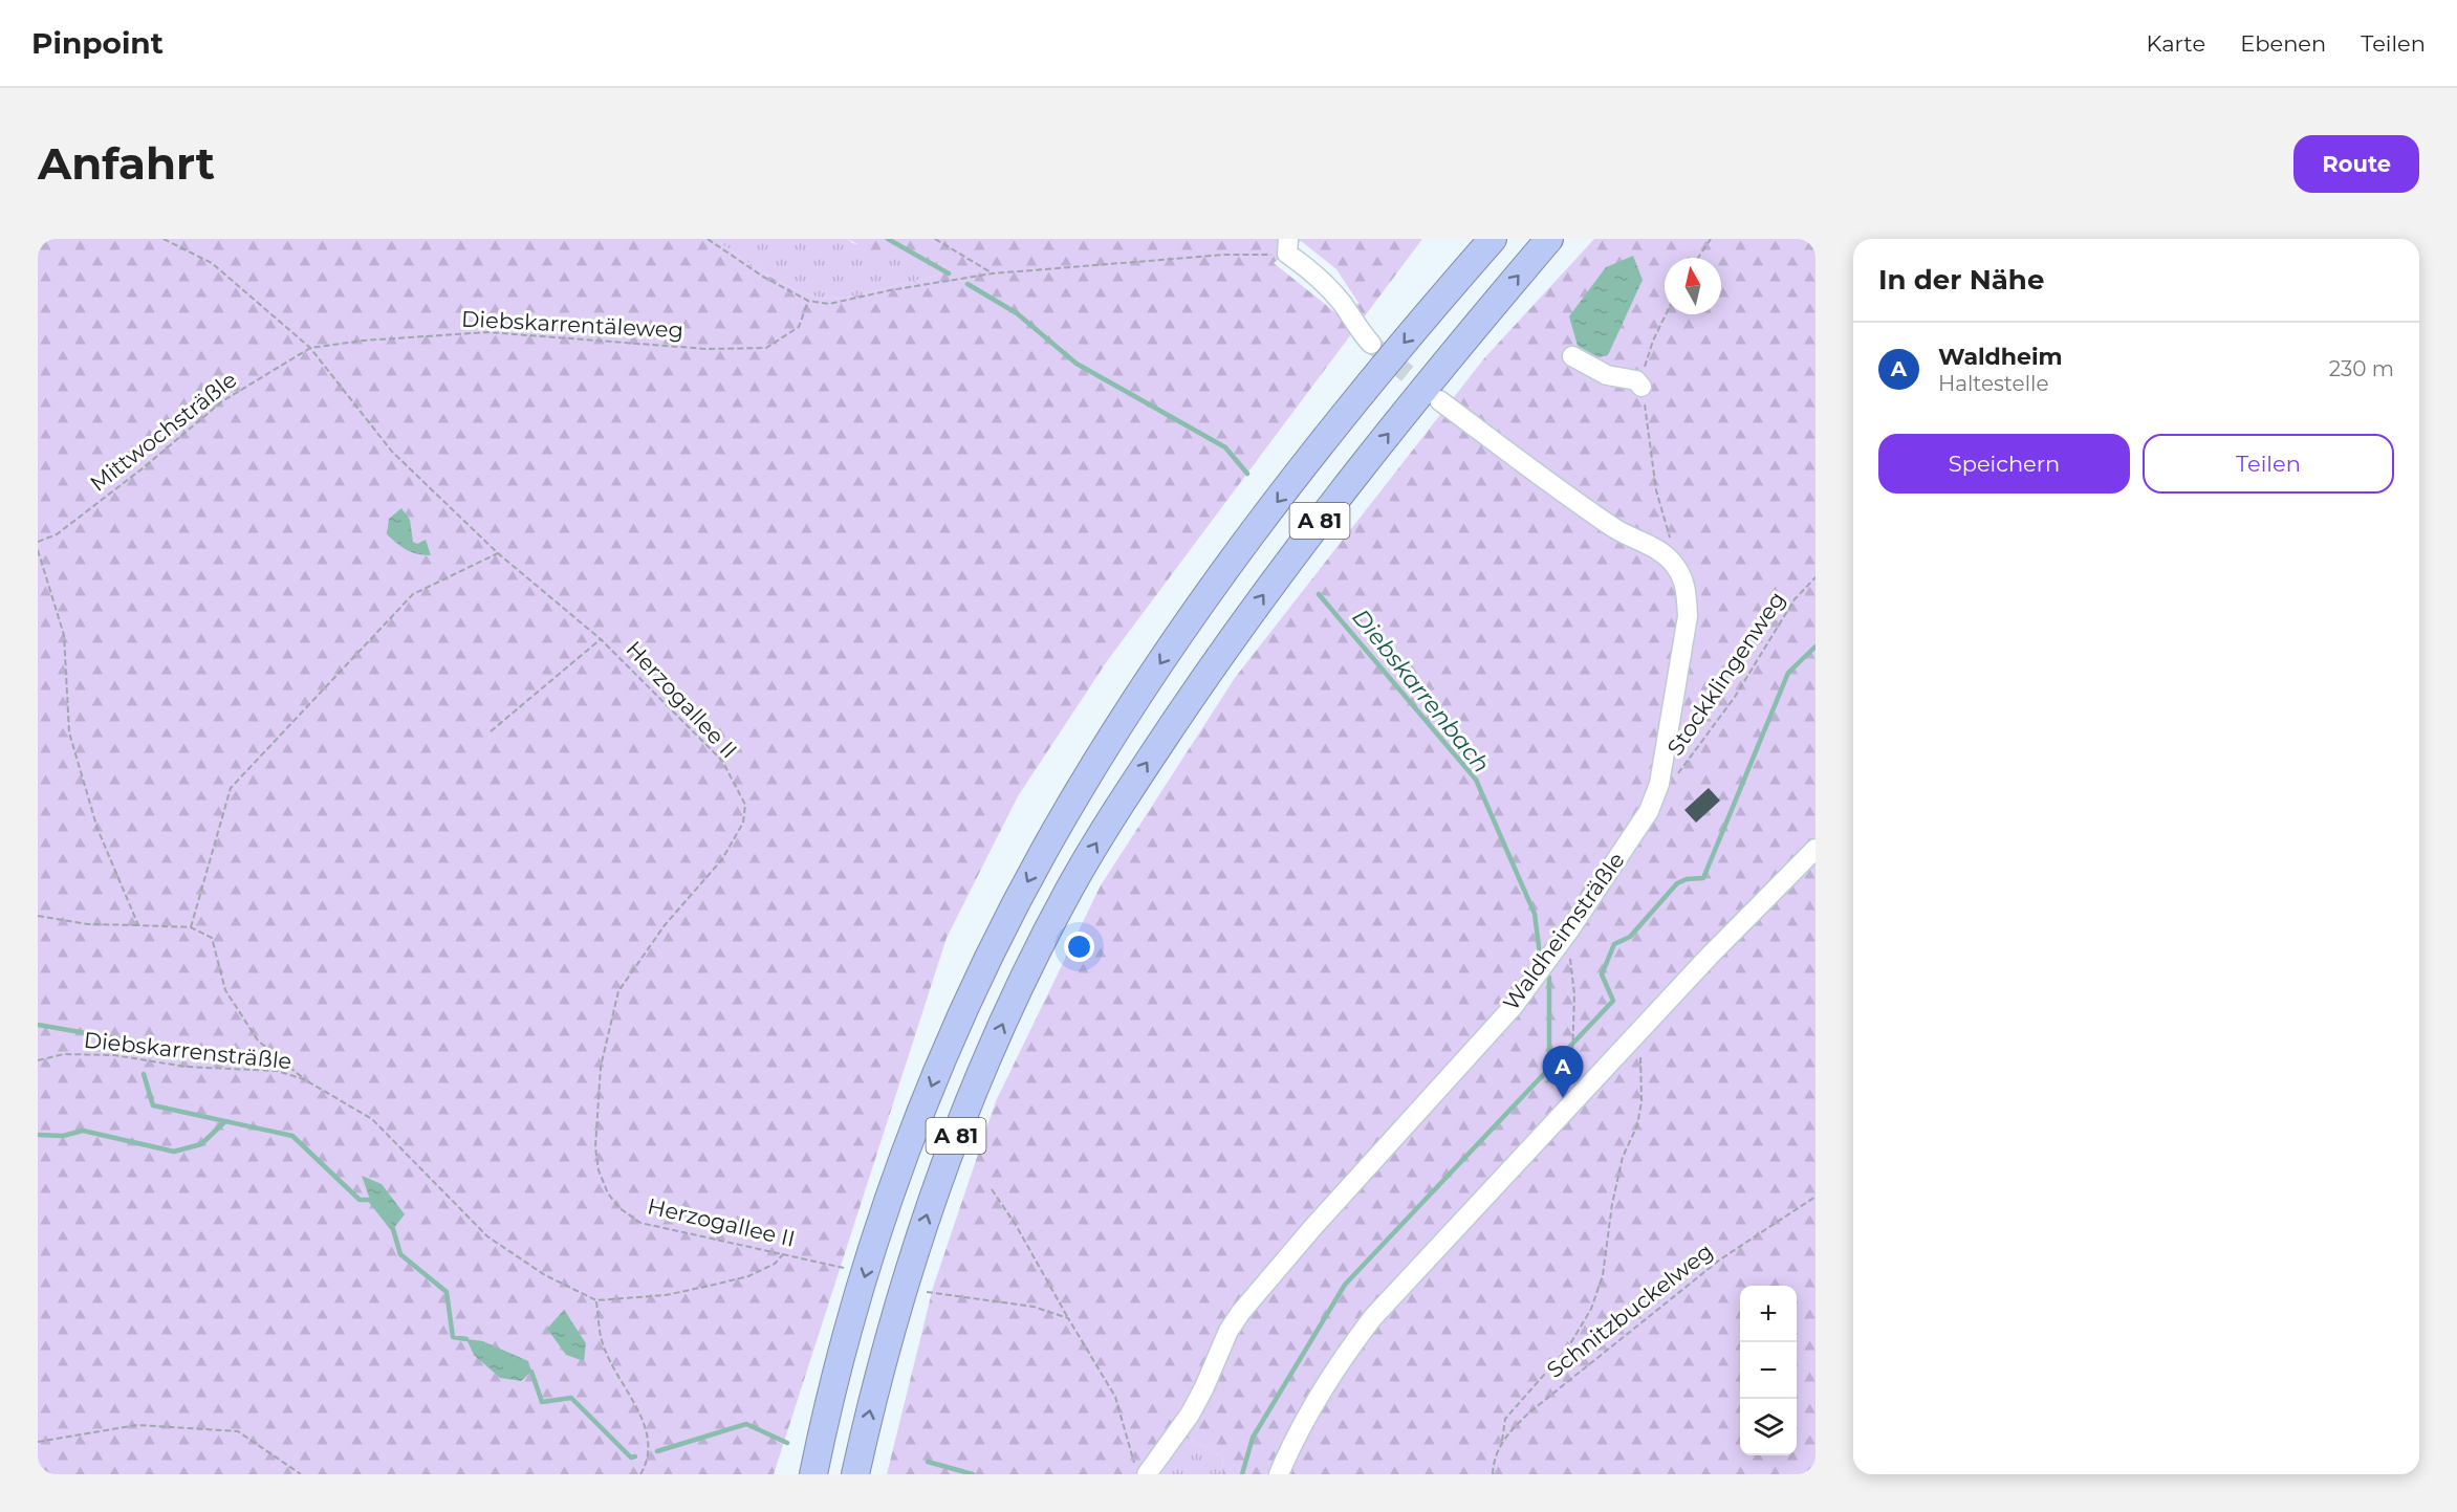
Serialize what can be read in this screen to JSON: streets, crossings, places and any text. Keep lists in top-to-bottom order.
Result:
{
  "streets": {
    "highway": ["A 81"],
    "street": ["Waldheimsträßle"],
    "path": [
      "Diebskarrentäleweg",
      "Mittwochsträßle",
      "Stockklingenweg",
      "Herzogallee II",
      "Diebskarrensträßle",
      "Schnitzbuckelweg"
    ]
  },
  "crossings": [
    ["Diebskarrentäleweg", "Mittwochsträßle"],
    ["Diebskarrentäleweg", "Herzogallee II"],
    ["Mittwochsträßle", "Herzogallee II"],
    ["Stockklingenweg", "Waldheimsträßle"]
  ],
  "water": ["Diebskarrenbach"],
  "north": "top",
  "page": {
    "header": "Pinpoint",
    "nav": ["Karte", "Ebenen", "Teilen"],
    "buttons": [
      "Route",
      ["Speichern", "Teilen"]
    ],
    "title": "Anfahrt",
    "heading": "In der Nähe",
    "list": [
      {
        "mark": "A",
        "name": "Waldheim",
        "note": "Haltestelle",
        "value": "230 m"
      }
    ],
    "pins": "A",
    "map_buttons": ["+", "−"]
  }
}
